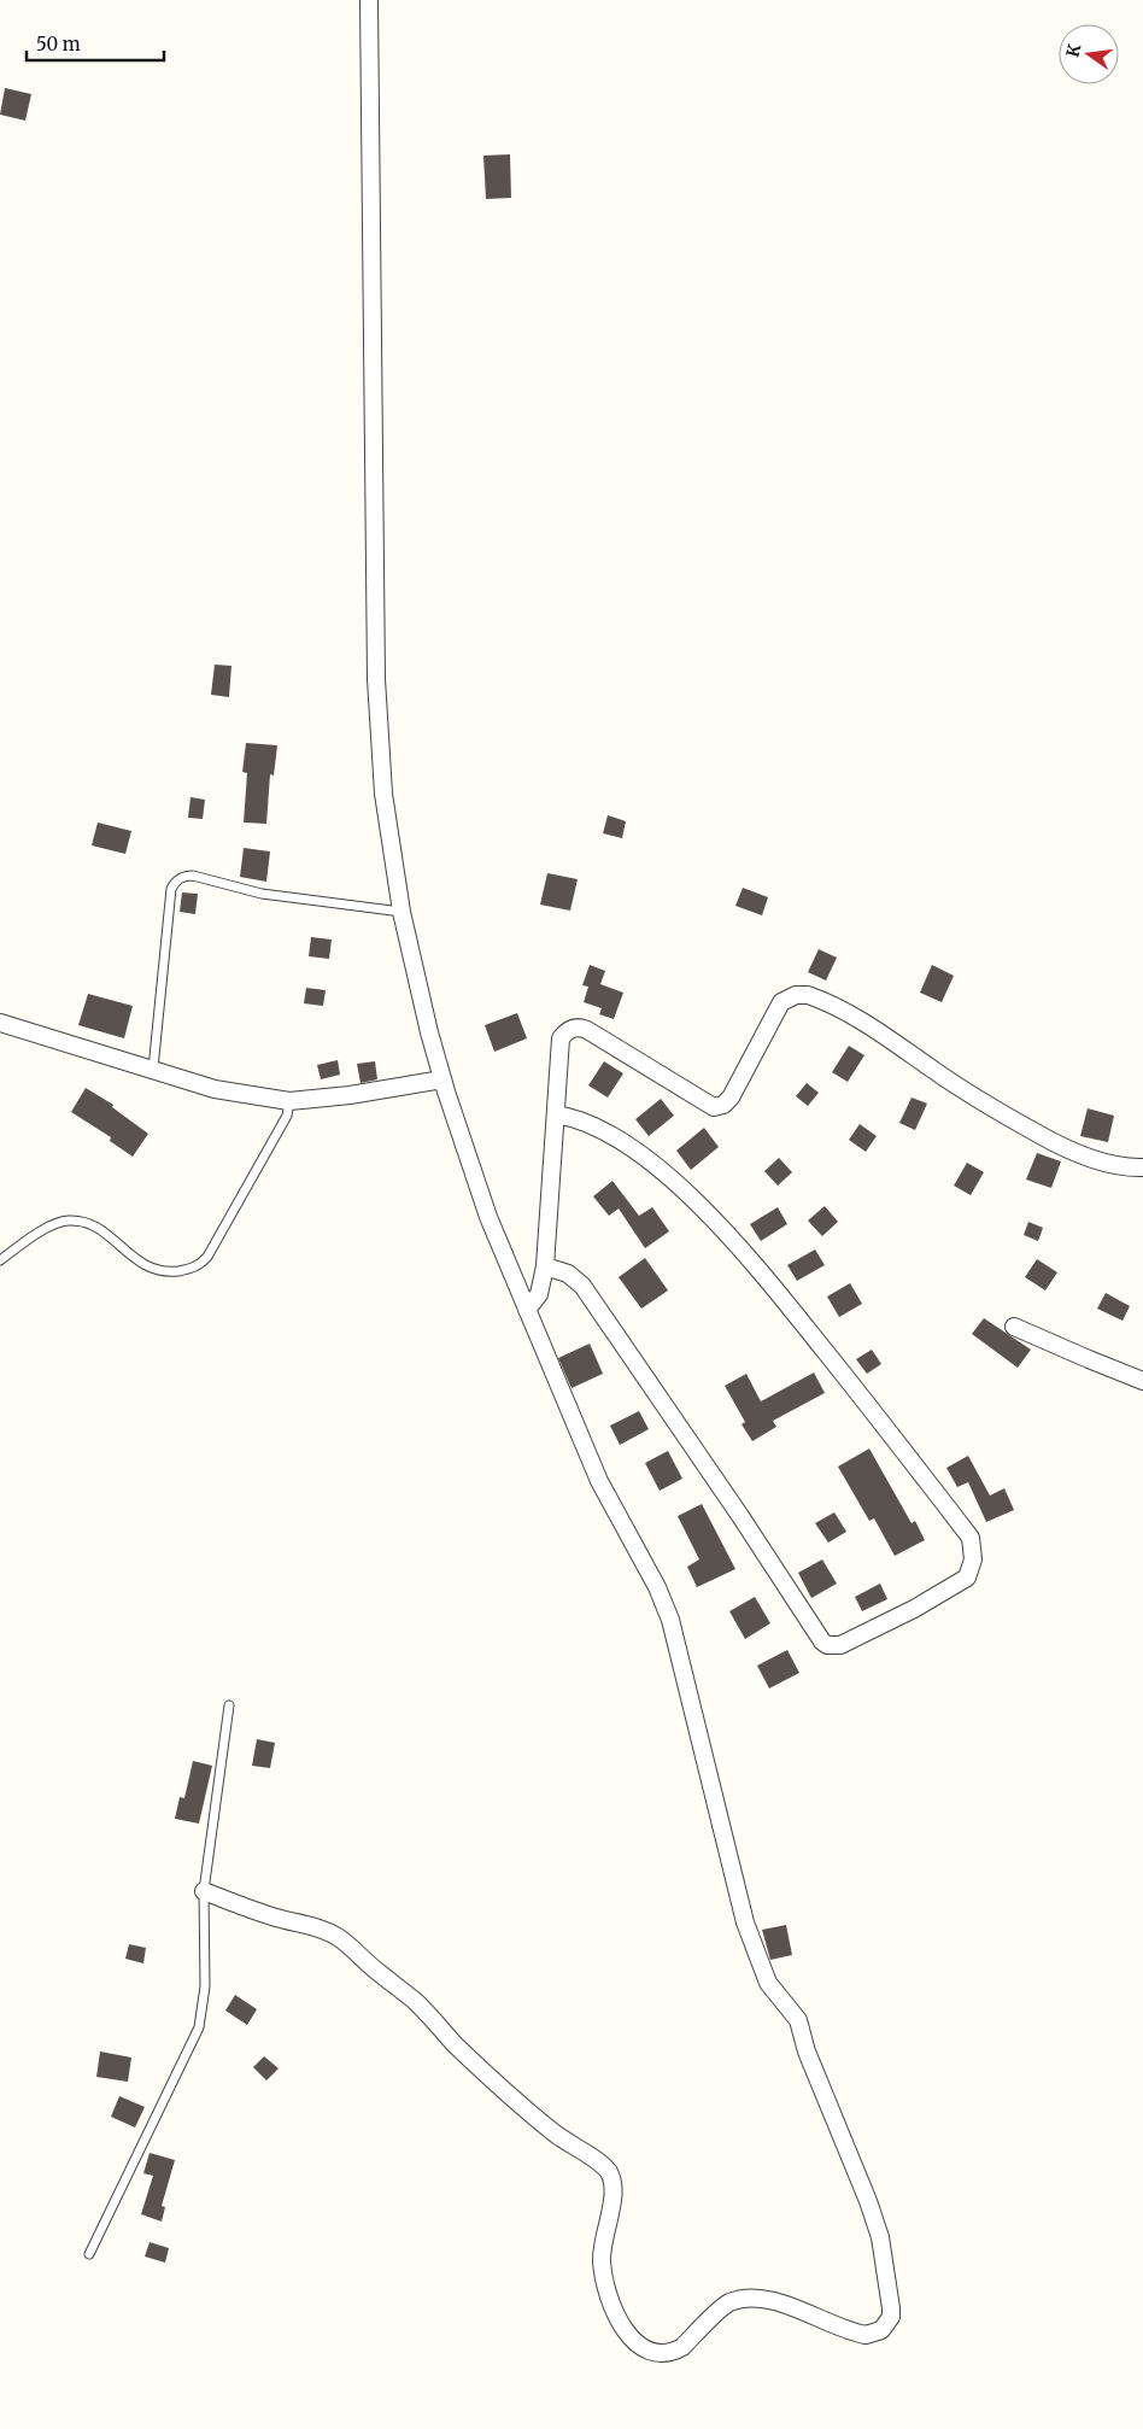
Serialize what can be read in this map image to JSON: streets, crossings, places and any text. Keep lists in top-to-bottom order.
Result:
{
  "scale_bar": "50 m",
  "north": "left"
}
